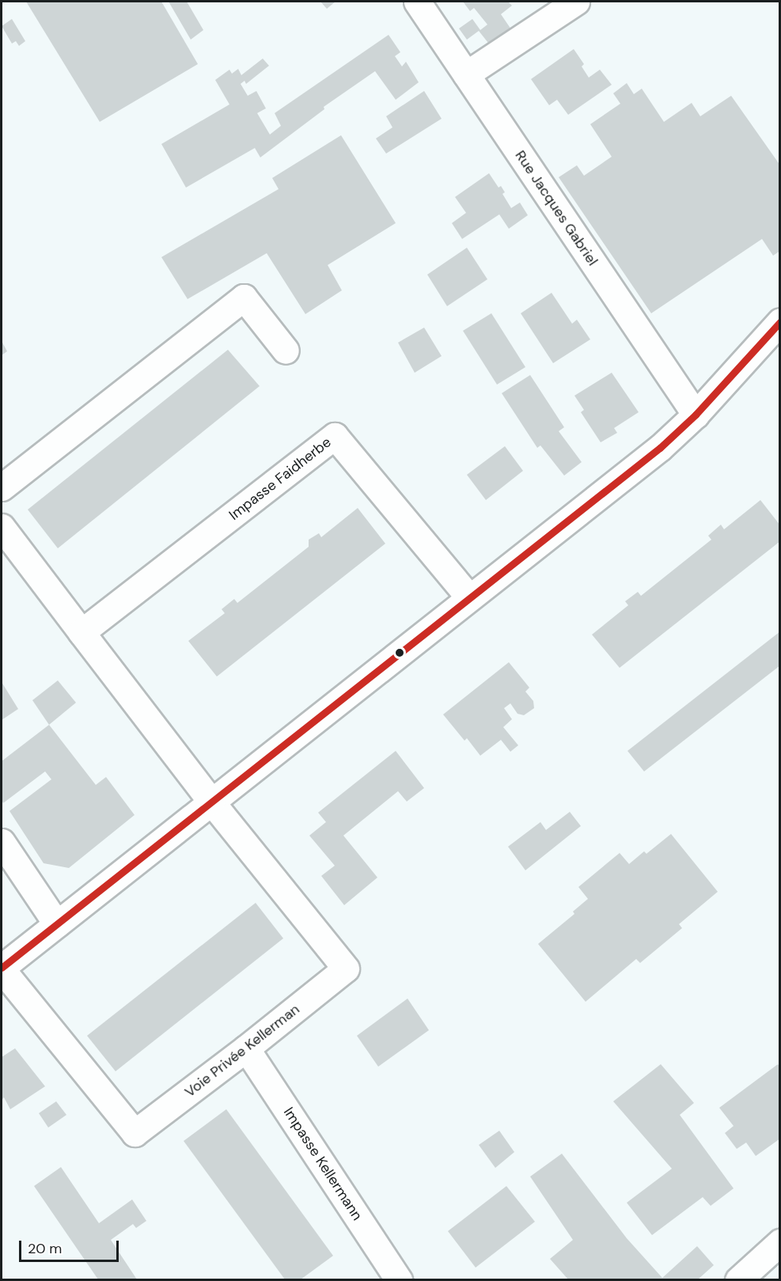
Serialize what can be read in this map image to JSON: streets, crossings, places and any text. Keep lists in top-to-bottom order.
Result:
{
  "streets": {
    "street": [
      "Rue Jacques Gabriel",
      "Impasse Faidherbe",
      "Voie Privée Kellerman",
      "Impasse Kellermann"
    ]
  },
  "crossings": [
    ["Voie Privée Kellerman", "Impasse Kellermann"]
  ],
  "scale_bar": "20 m"
}
